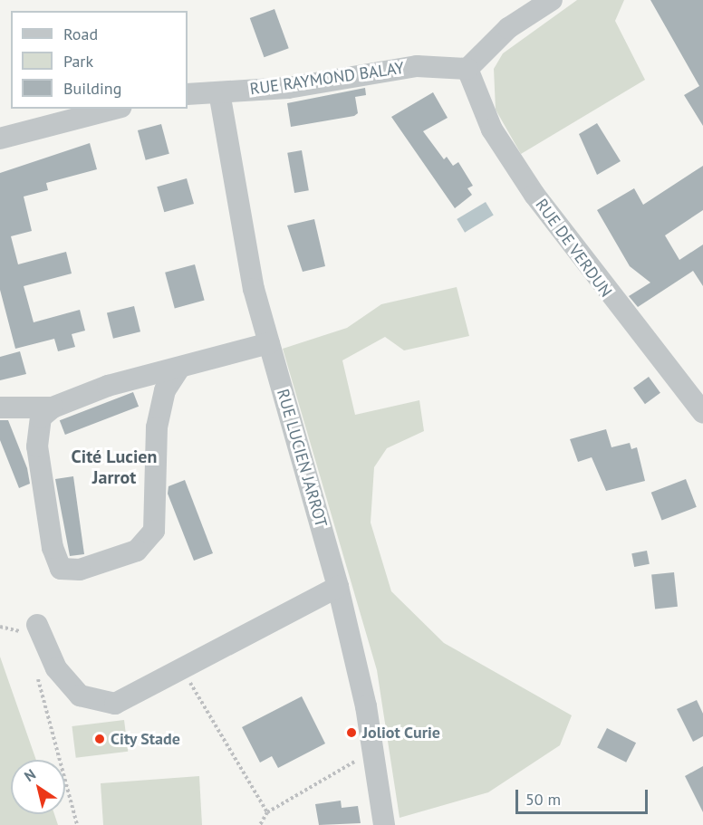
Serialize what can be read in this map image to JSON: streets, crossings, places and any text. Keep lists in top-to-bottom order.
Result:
{
  "streets": {
    "street": ["RUE RAYMOND BALAY", "RUE DE VERDUN", "RUE LUCIEN JARROT"]
  },
  "crossings": [
    ["RUE RAYMOND BALAY", "RUE DE VERDUN"],
    ["RUE RAYMOND BALAY", "RUE LUCIEN JARROT"]
  ],
  "districts": ["Cité Lucien Jarrot"],
  "places": ["Joliot Curie", "City Stade"],
  "legend": ["Road", "Park", "Building"],
  "scale_bar": "50 m",
  "north": "top left"
}
